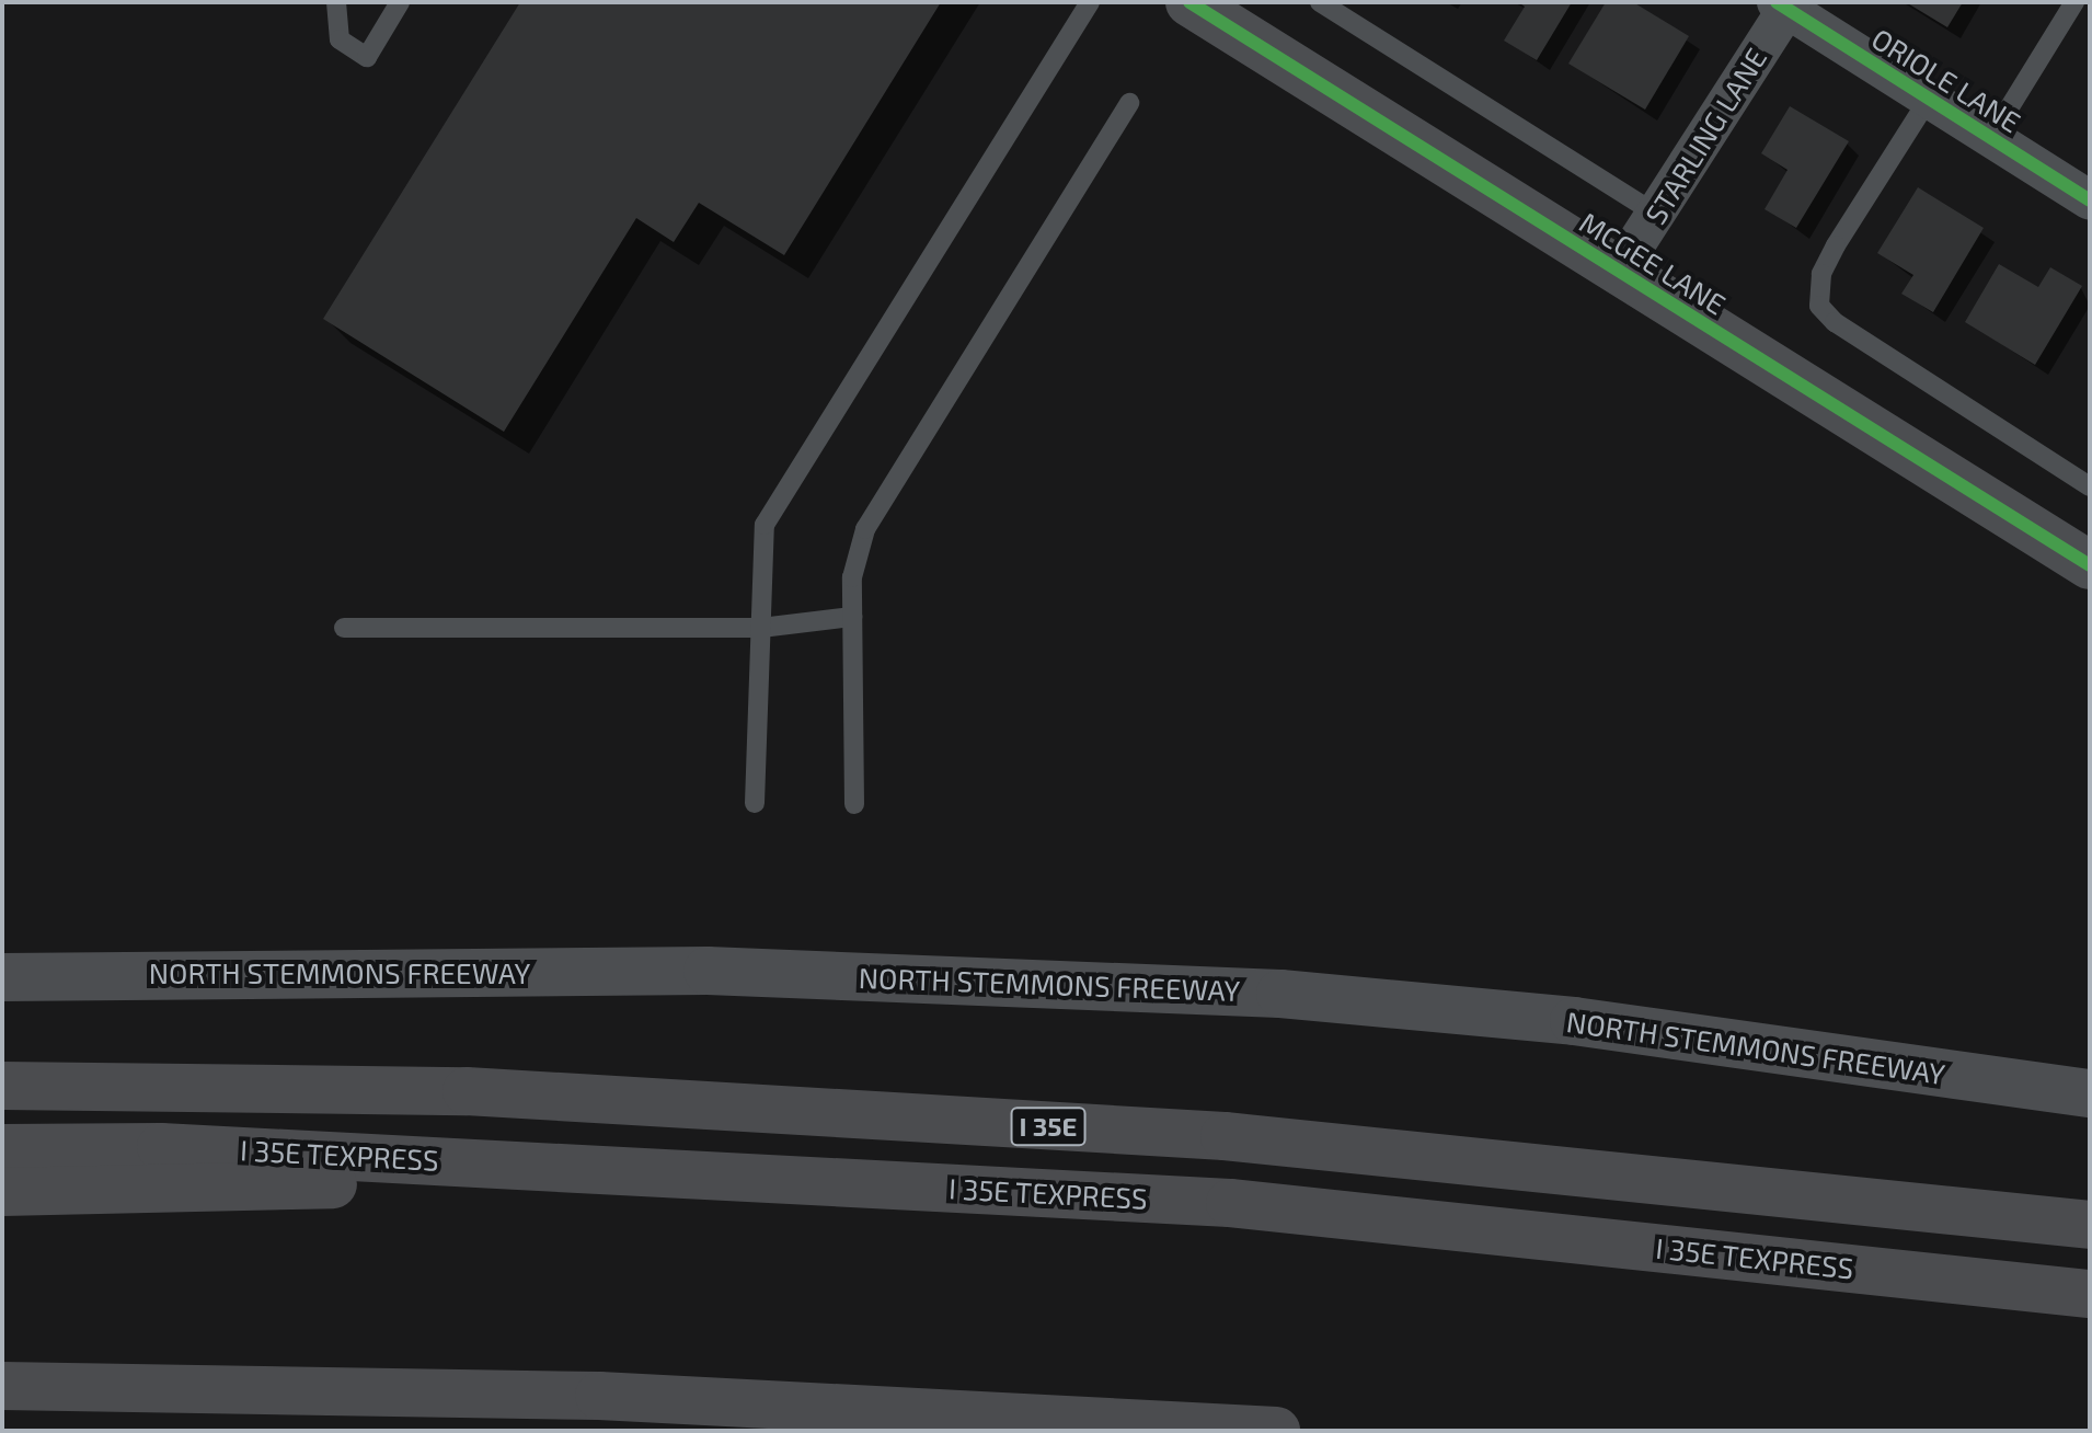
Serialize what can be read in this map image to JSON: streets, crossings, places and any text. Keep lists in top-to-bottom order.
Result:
{
  "streets": {
    "highway": ["I 35E", "I 35E TEXPRESS"],
    "main road": ["MCGEE LANE", "NORTH STEMMONS FREEWAY"],
    "street": ["ORIOLE LANE", "STARLING LANE"]
  },
  "crossings": [
    ["ORIOLE LANE", "STARLING LANE"],
    ["STARLING LANE", "MCGEE LANE"]
  ]
}
